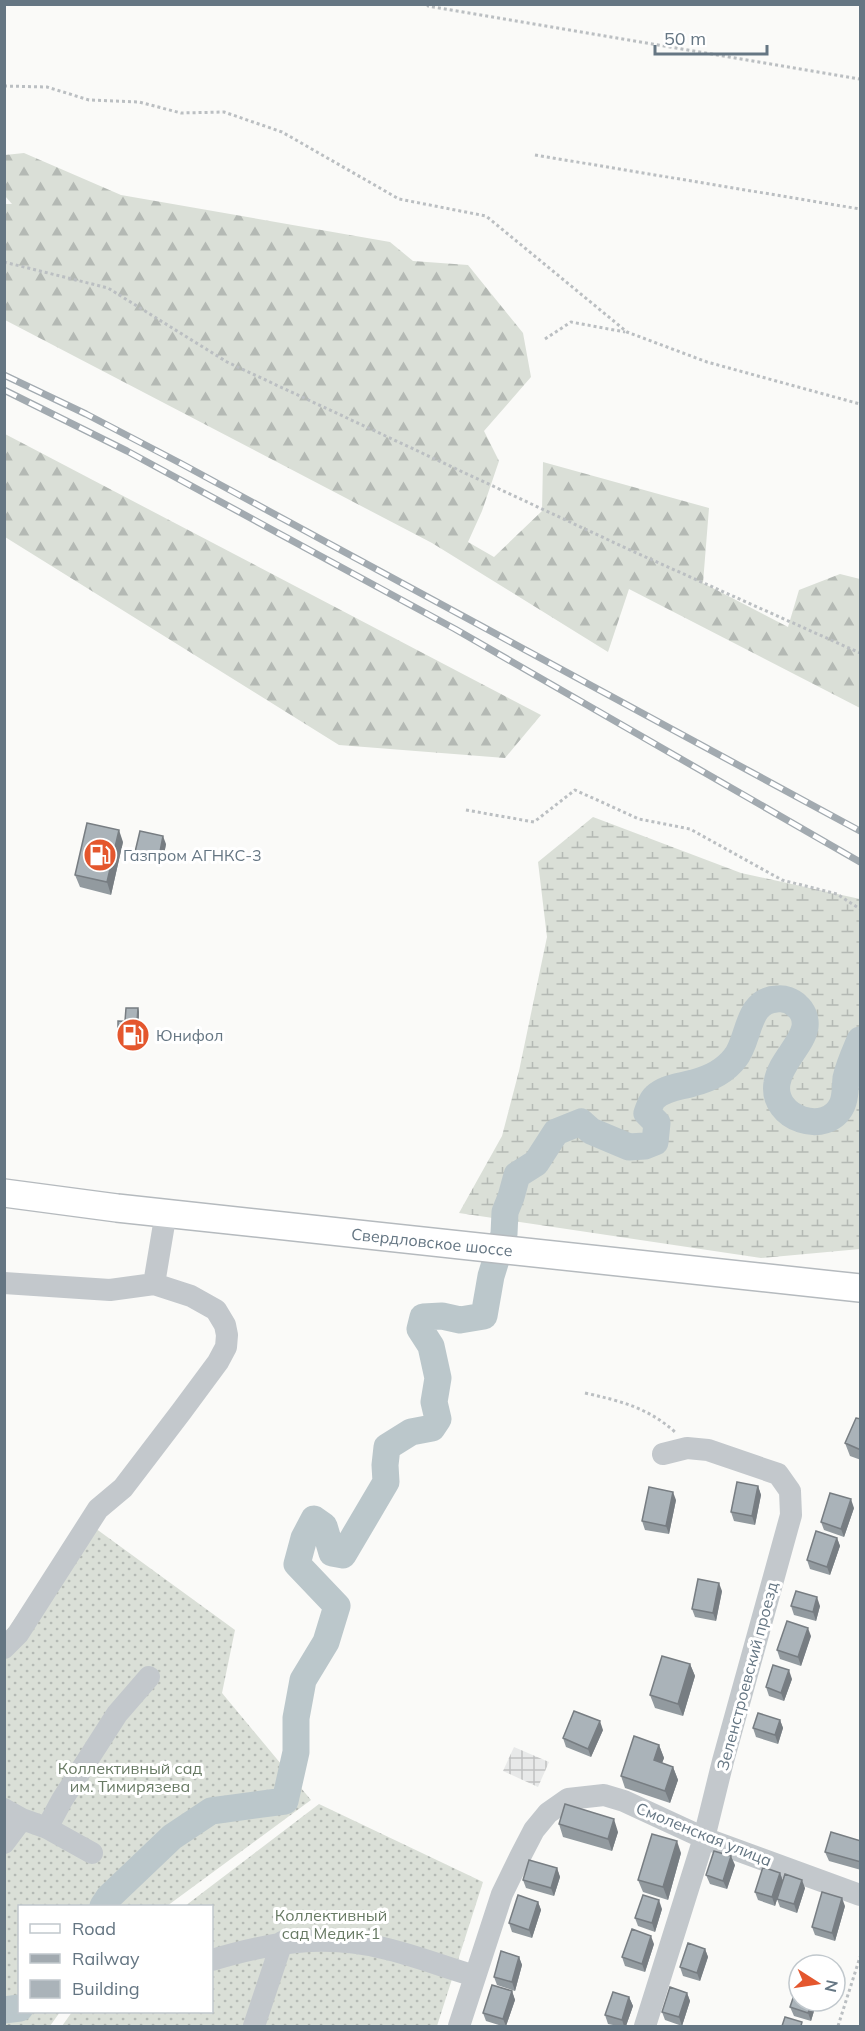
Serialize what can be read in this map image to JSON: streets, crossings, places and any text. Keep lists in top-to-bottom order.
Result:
{
  "streets": {
    "main road": ["Свердловское шоссе"],
    "street": ["Зеленстроевский проезд", "Смоленская улица"]
  },
  "crossings": [
    ["Зеленстроевский проезд", "Смоленская улица"]
  ],
  "parks": ["Коллективный сад им. Тимирязева", "Коллективный сад Медик-1"],
  "places": {
    "fuel station": ["Газпром АГНКС-3", "Юнифол"]
  },
  "legend": ["Road", "Railway", "Building"],
  "scale_bar": "50 m",
  "north": "right"
}
